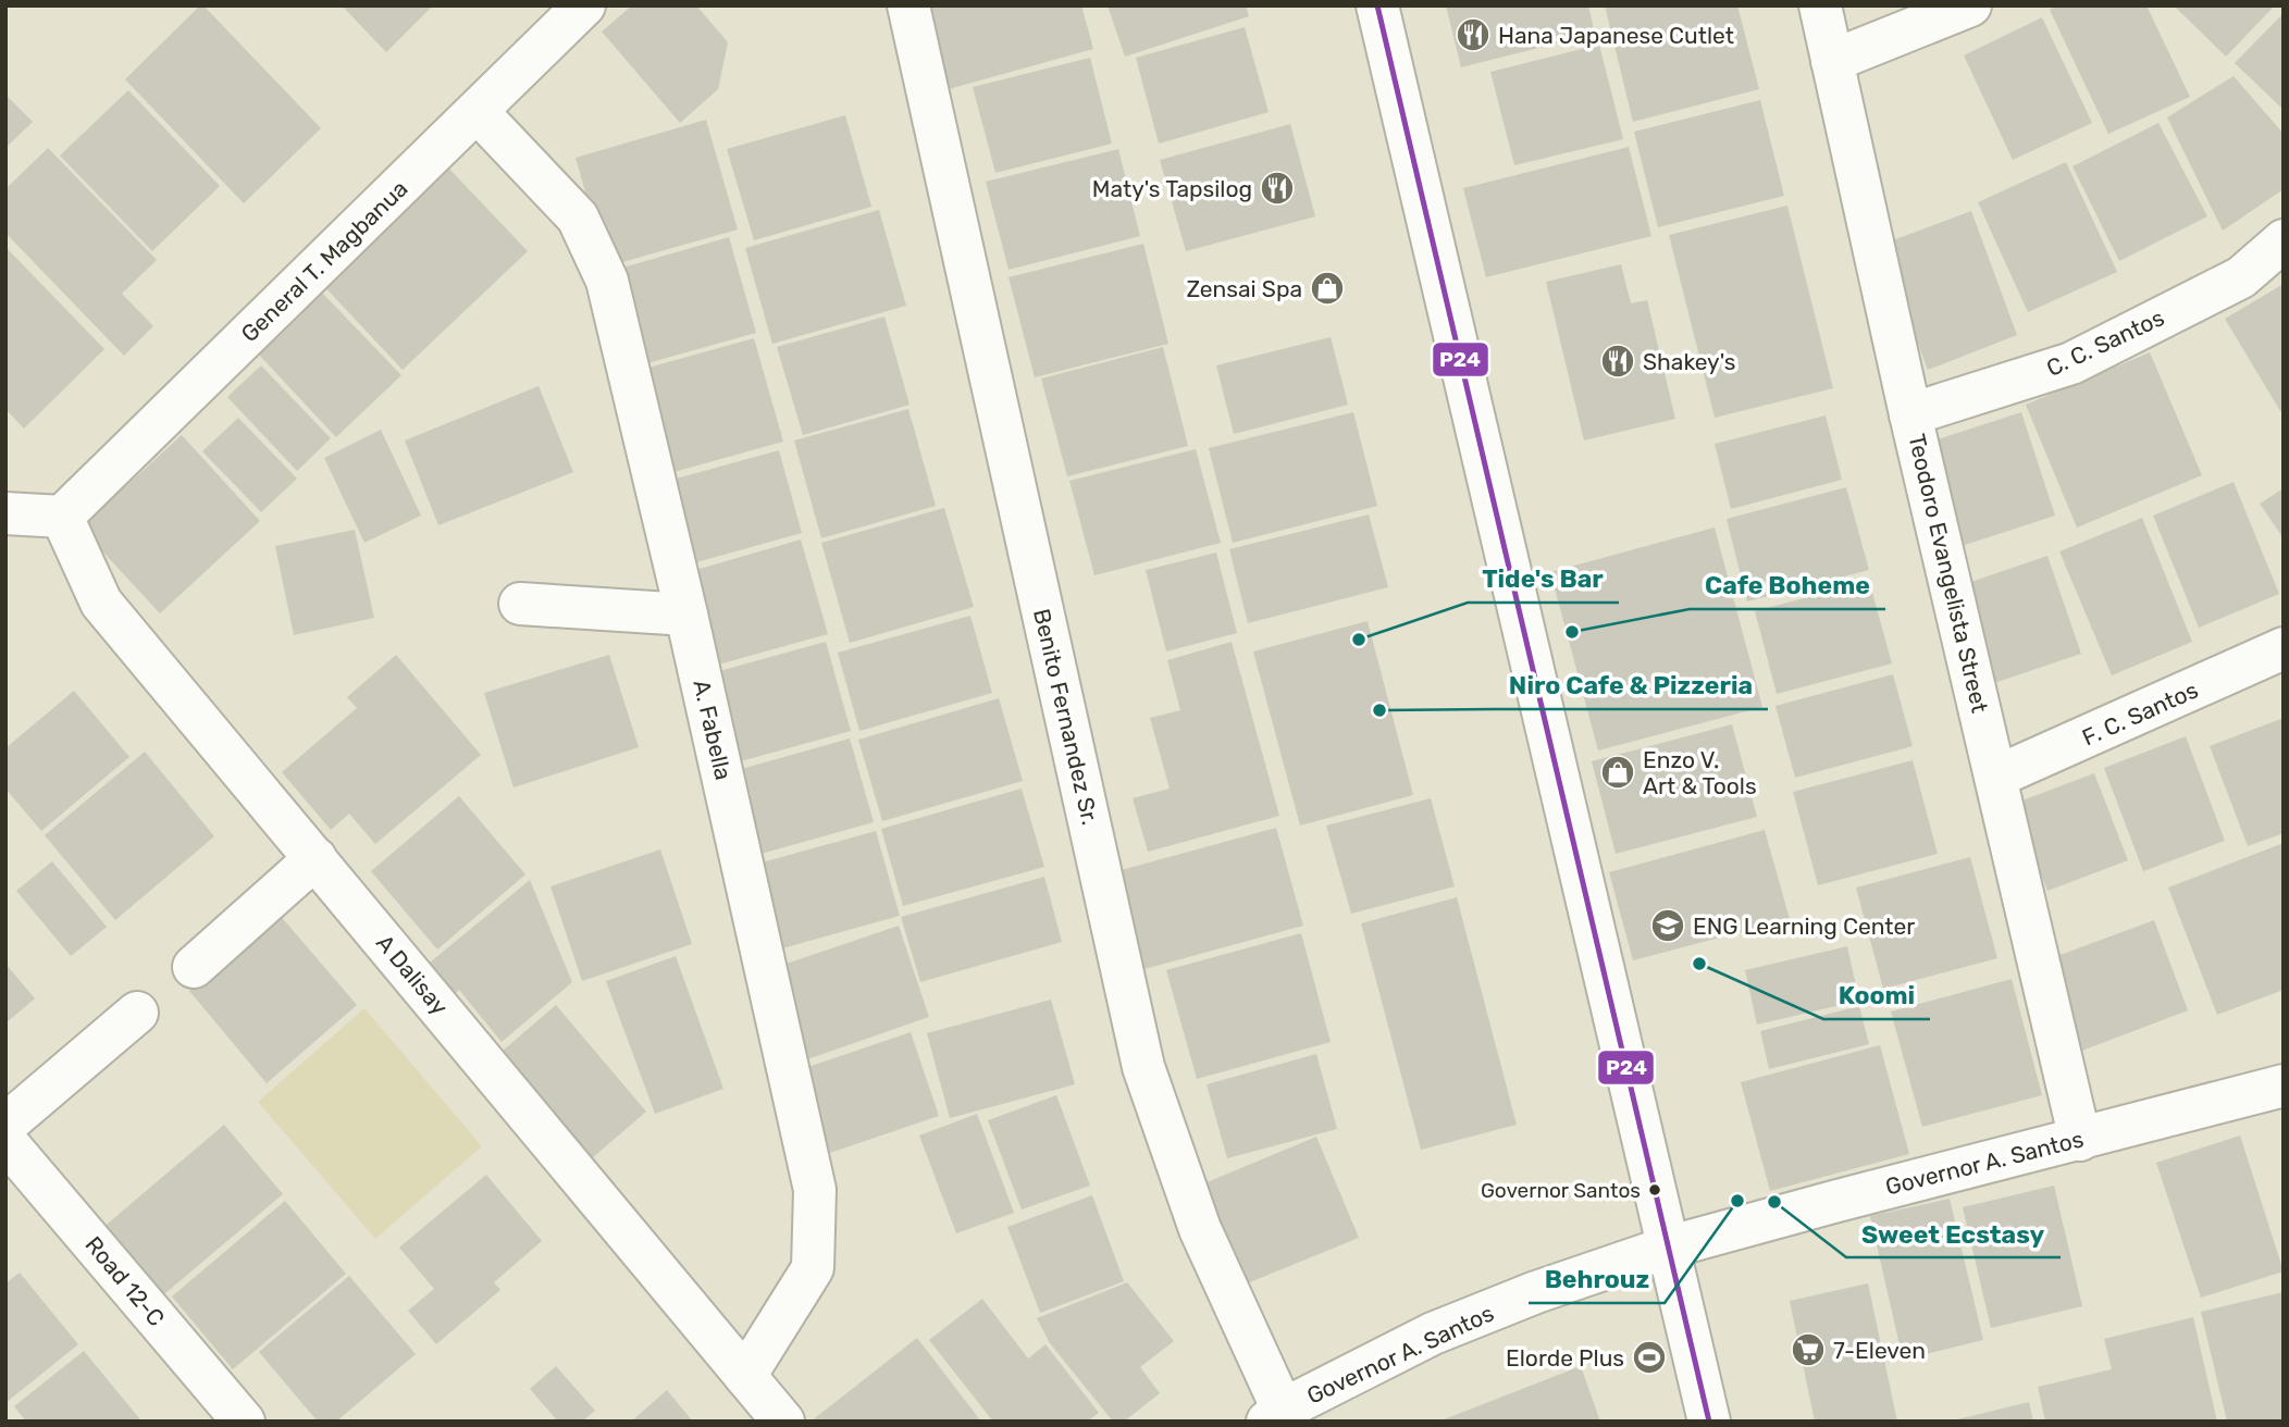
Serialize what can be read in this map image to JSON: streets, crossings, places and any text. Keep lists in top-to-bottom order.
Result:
{
  "streets": {
    "street": [
      "General T. Magbanua",
      "C. C. Santos",
      "Teodoro Evangelista Street",
      "F. C. Santos",
      "Benito Fernandez Sr.",
      "A. Fabella",
      "A Dalisay",
      "Governor A. Santos",
      "Road 12-C"
    ]
  },
  "crossings": [
    ["General T. Magbanua", "A. Fabella"],
    ["General T. Magbanua", "A Dalisay"],
    ["C. C. Santos", "Teodoro Evangelista Street"],
    ["Teodoro Evangelista Street", "F. C. Santos"],
    ["Teodoro Evangelista Street", "Governor A. Santos"],
    ["Benito Fernandez Sr.", "Governor A. Santos"],
    ["A. Fabella", "A Dalisay"]
  ],
  "places": {
    "restaurant": ["Hana Japanese Cutlet", "Maty's Tapsilog", "Shakey's"],
    "shop": ["Zensai Spa", "Enzo V. Art & Tools"],
    "other": [
      "Cafe Boheme",
      "Tide's Bar",
      "Niro Cafe & Pizzeria",
      "Koomi",
      "Governor Santos",
      "Behrouz",
      "Sweet Ecstasy"
    ],
    "school or university": ["ENG Learning Center"],
    "supermarket": ["7-Eleven"],
    "sports": ["Elorde Plus"]
  },
  "lines": ["transit line P24"]
}
